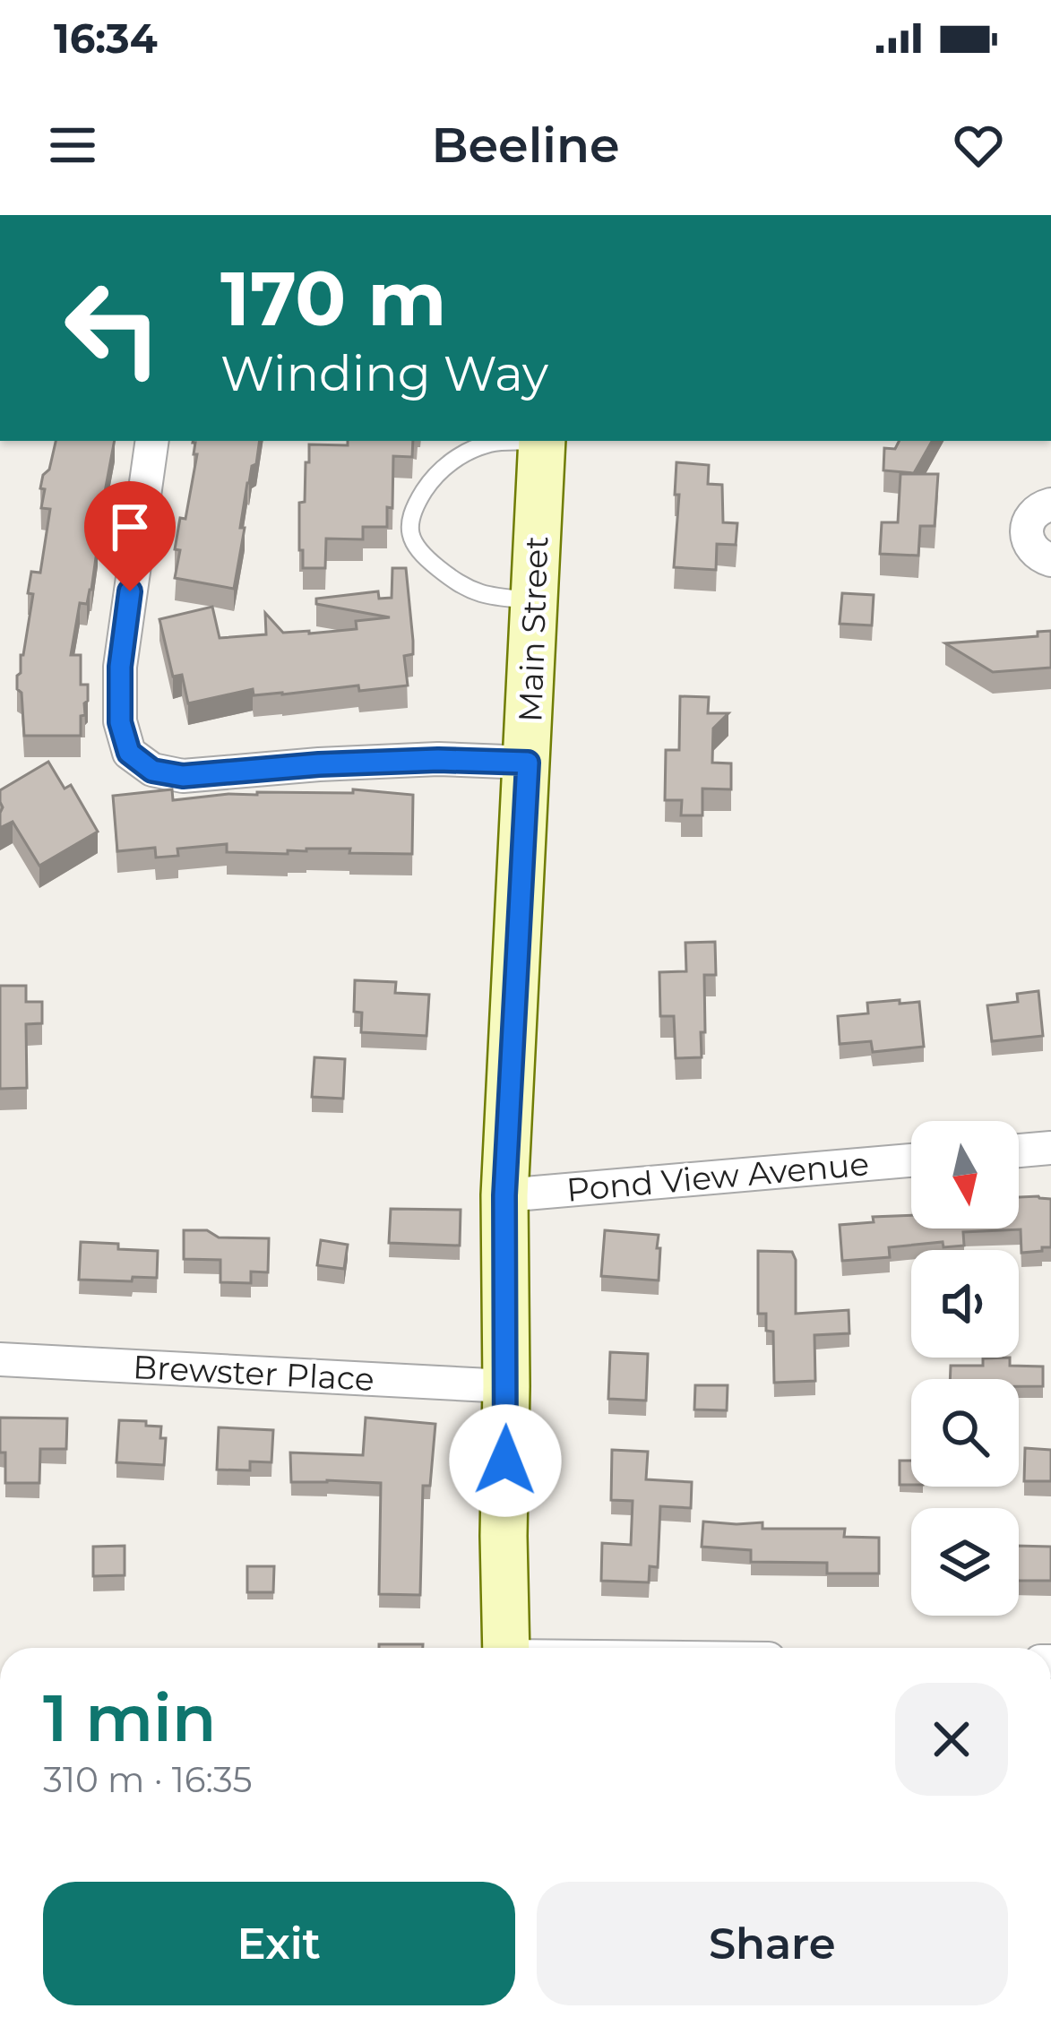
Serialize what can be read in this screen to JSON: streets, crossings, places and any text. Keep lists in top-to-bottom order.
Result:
{
  "streets": {
    "main road": ["Main Street"],
    "street": ["Pond View Avenue", "Brewster Place"]
  },
  "crossings": [
    ["Main Street", "Pond View Avenue"],
    ["Main Street", "Brewster Place"]
  ],
  "north": "bottom",
  "page": {
    "status": "16:34",
    "header": "Beeline",
    "turn": ["170 m", "Winding Way"],
    "heading": ["1 min", "310 m · 16:35"],
    "buttons": ["Exit", "Share"]
  }
}
